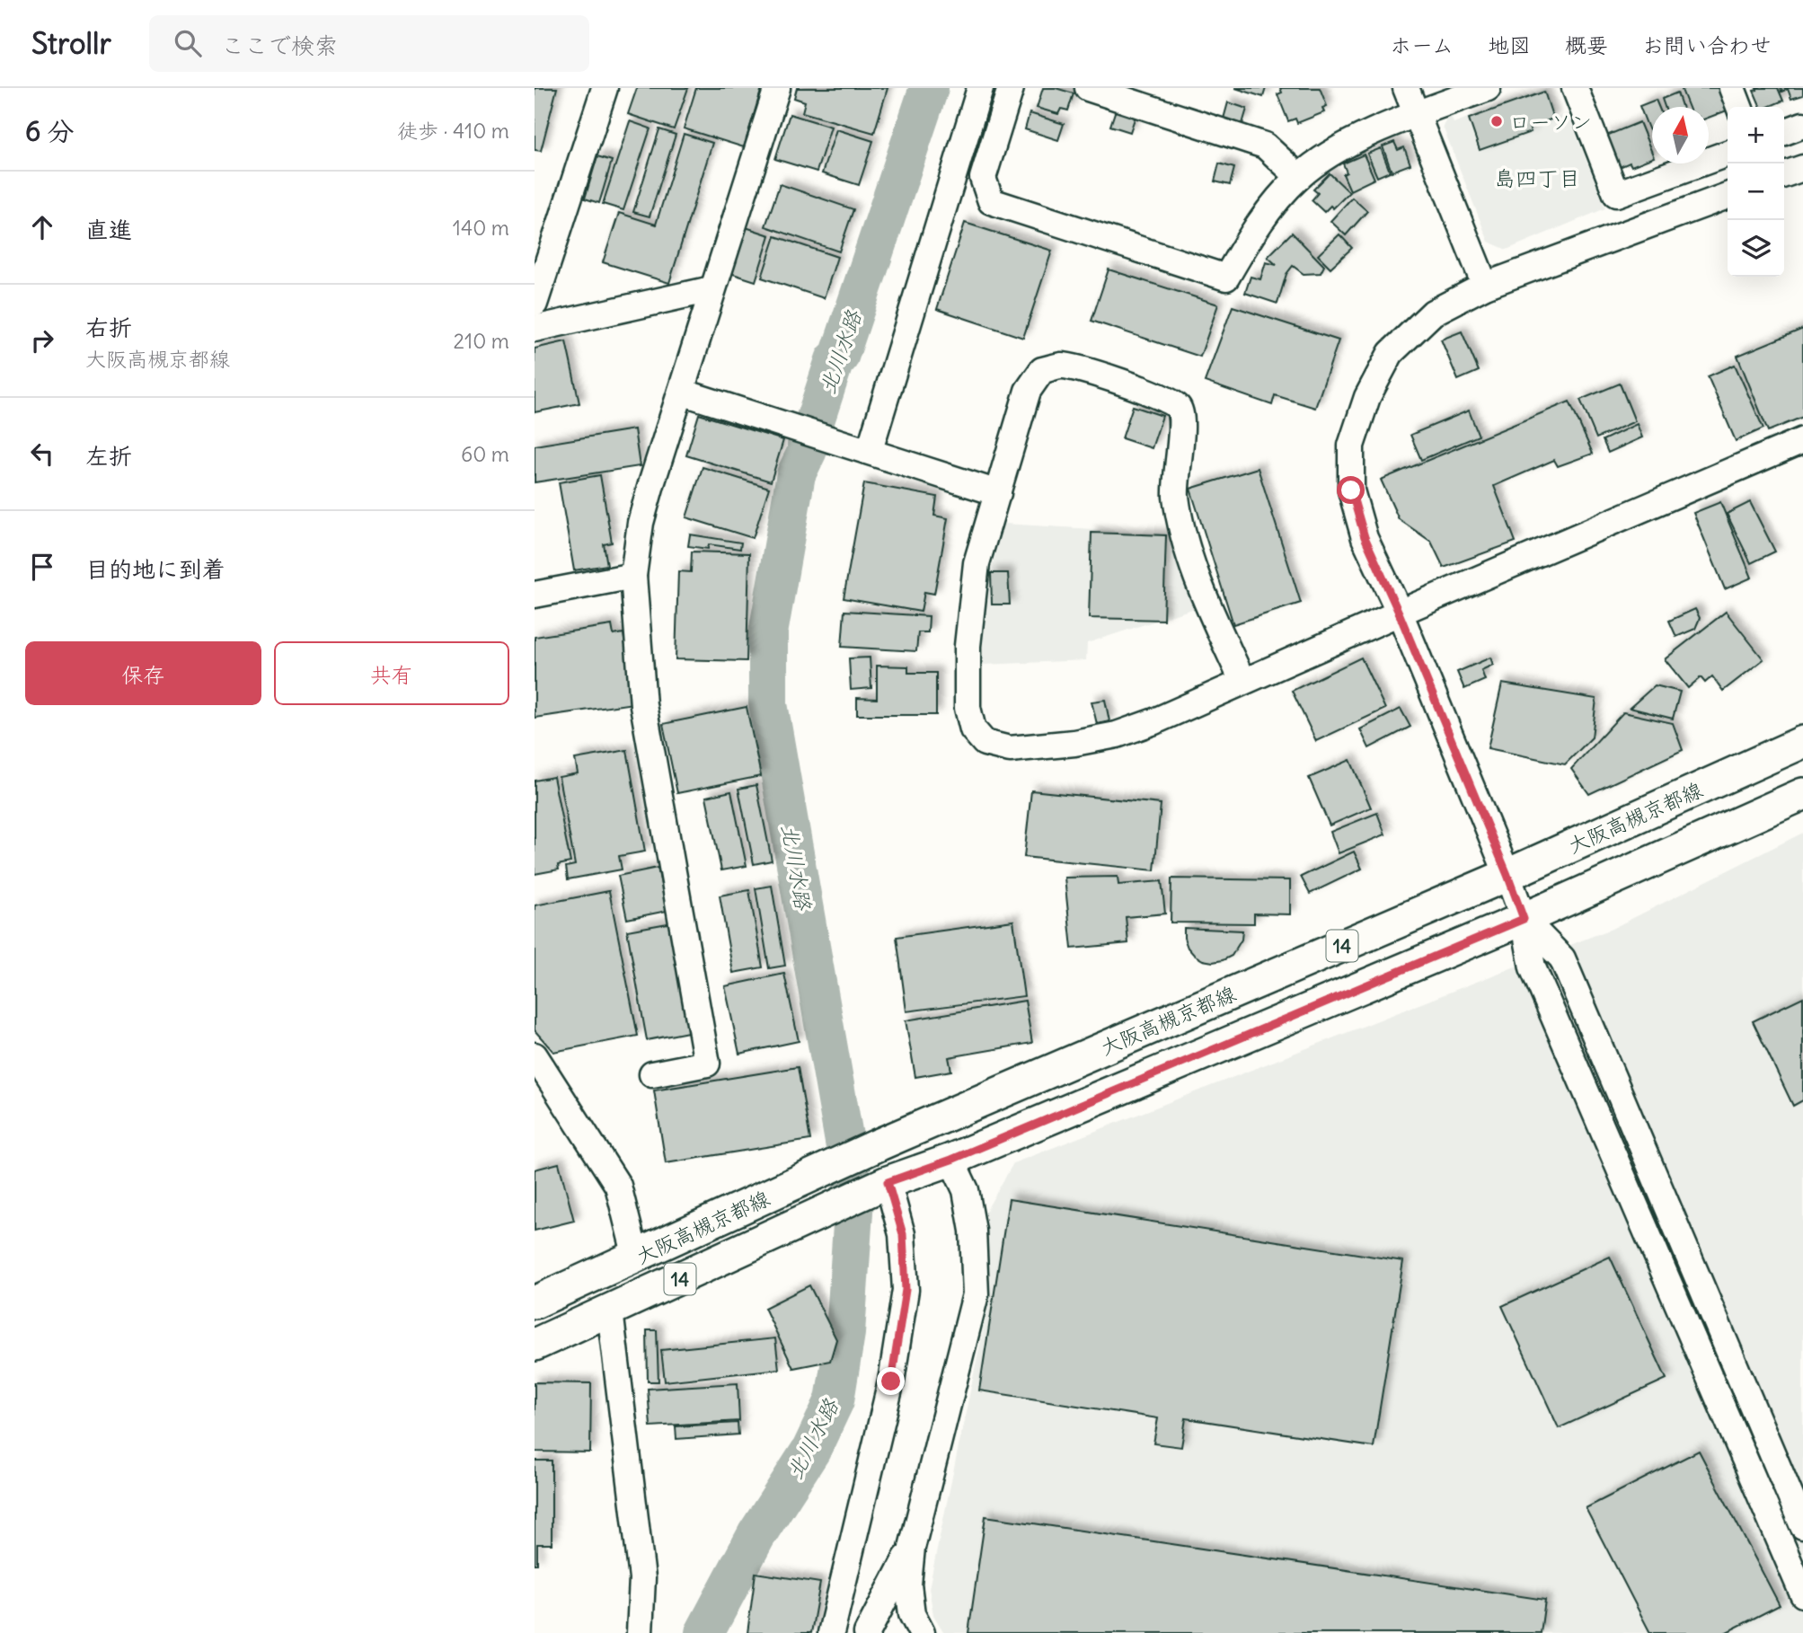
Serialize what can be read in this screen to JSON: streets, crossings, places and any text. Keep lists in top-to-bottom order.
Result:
{
  "streets": {
    "main road": ["大阪高槻京都線", "14"]
  },
  "districts": ["島四丁目"],
  "water": ["北川水路"],
  "places": ["ローソン"],
  "north": "top",
  "page": {
    "header": "Strollr",
    "search": "ここで検索",
    "nav": [
      "ホーム",
      "地図",
      "概要",
      "お問い合わせ"
    ],
    "heading": ["6 分", "徒歩 · 410 m"],
    "map_buttons": ["+", "−"],
    "list": [
      ["直進", "140 m"],
      ["右折", "大阪高槻京都線", "210 m"],
      ["左折", "60 m"],
      "目的地に到着"
    ],
    "buttons": ["保存", "共有"]
  }
}
